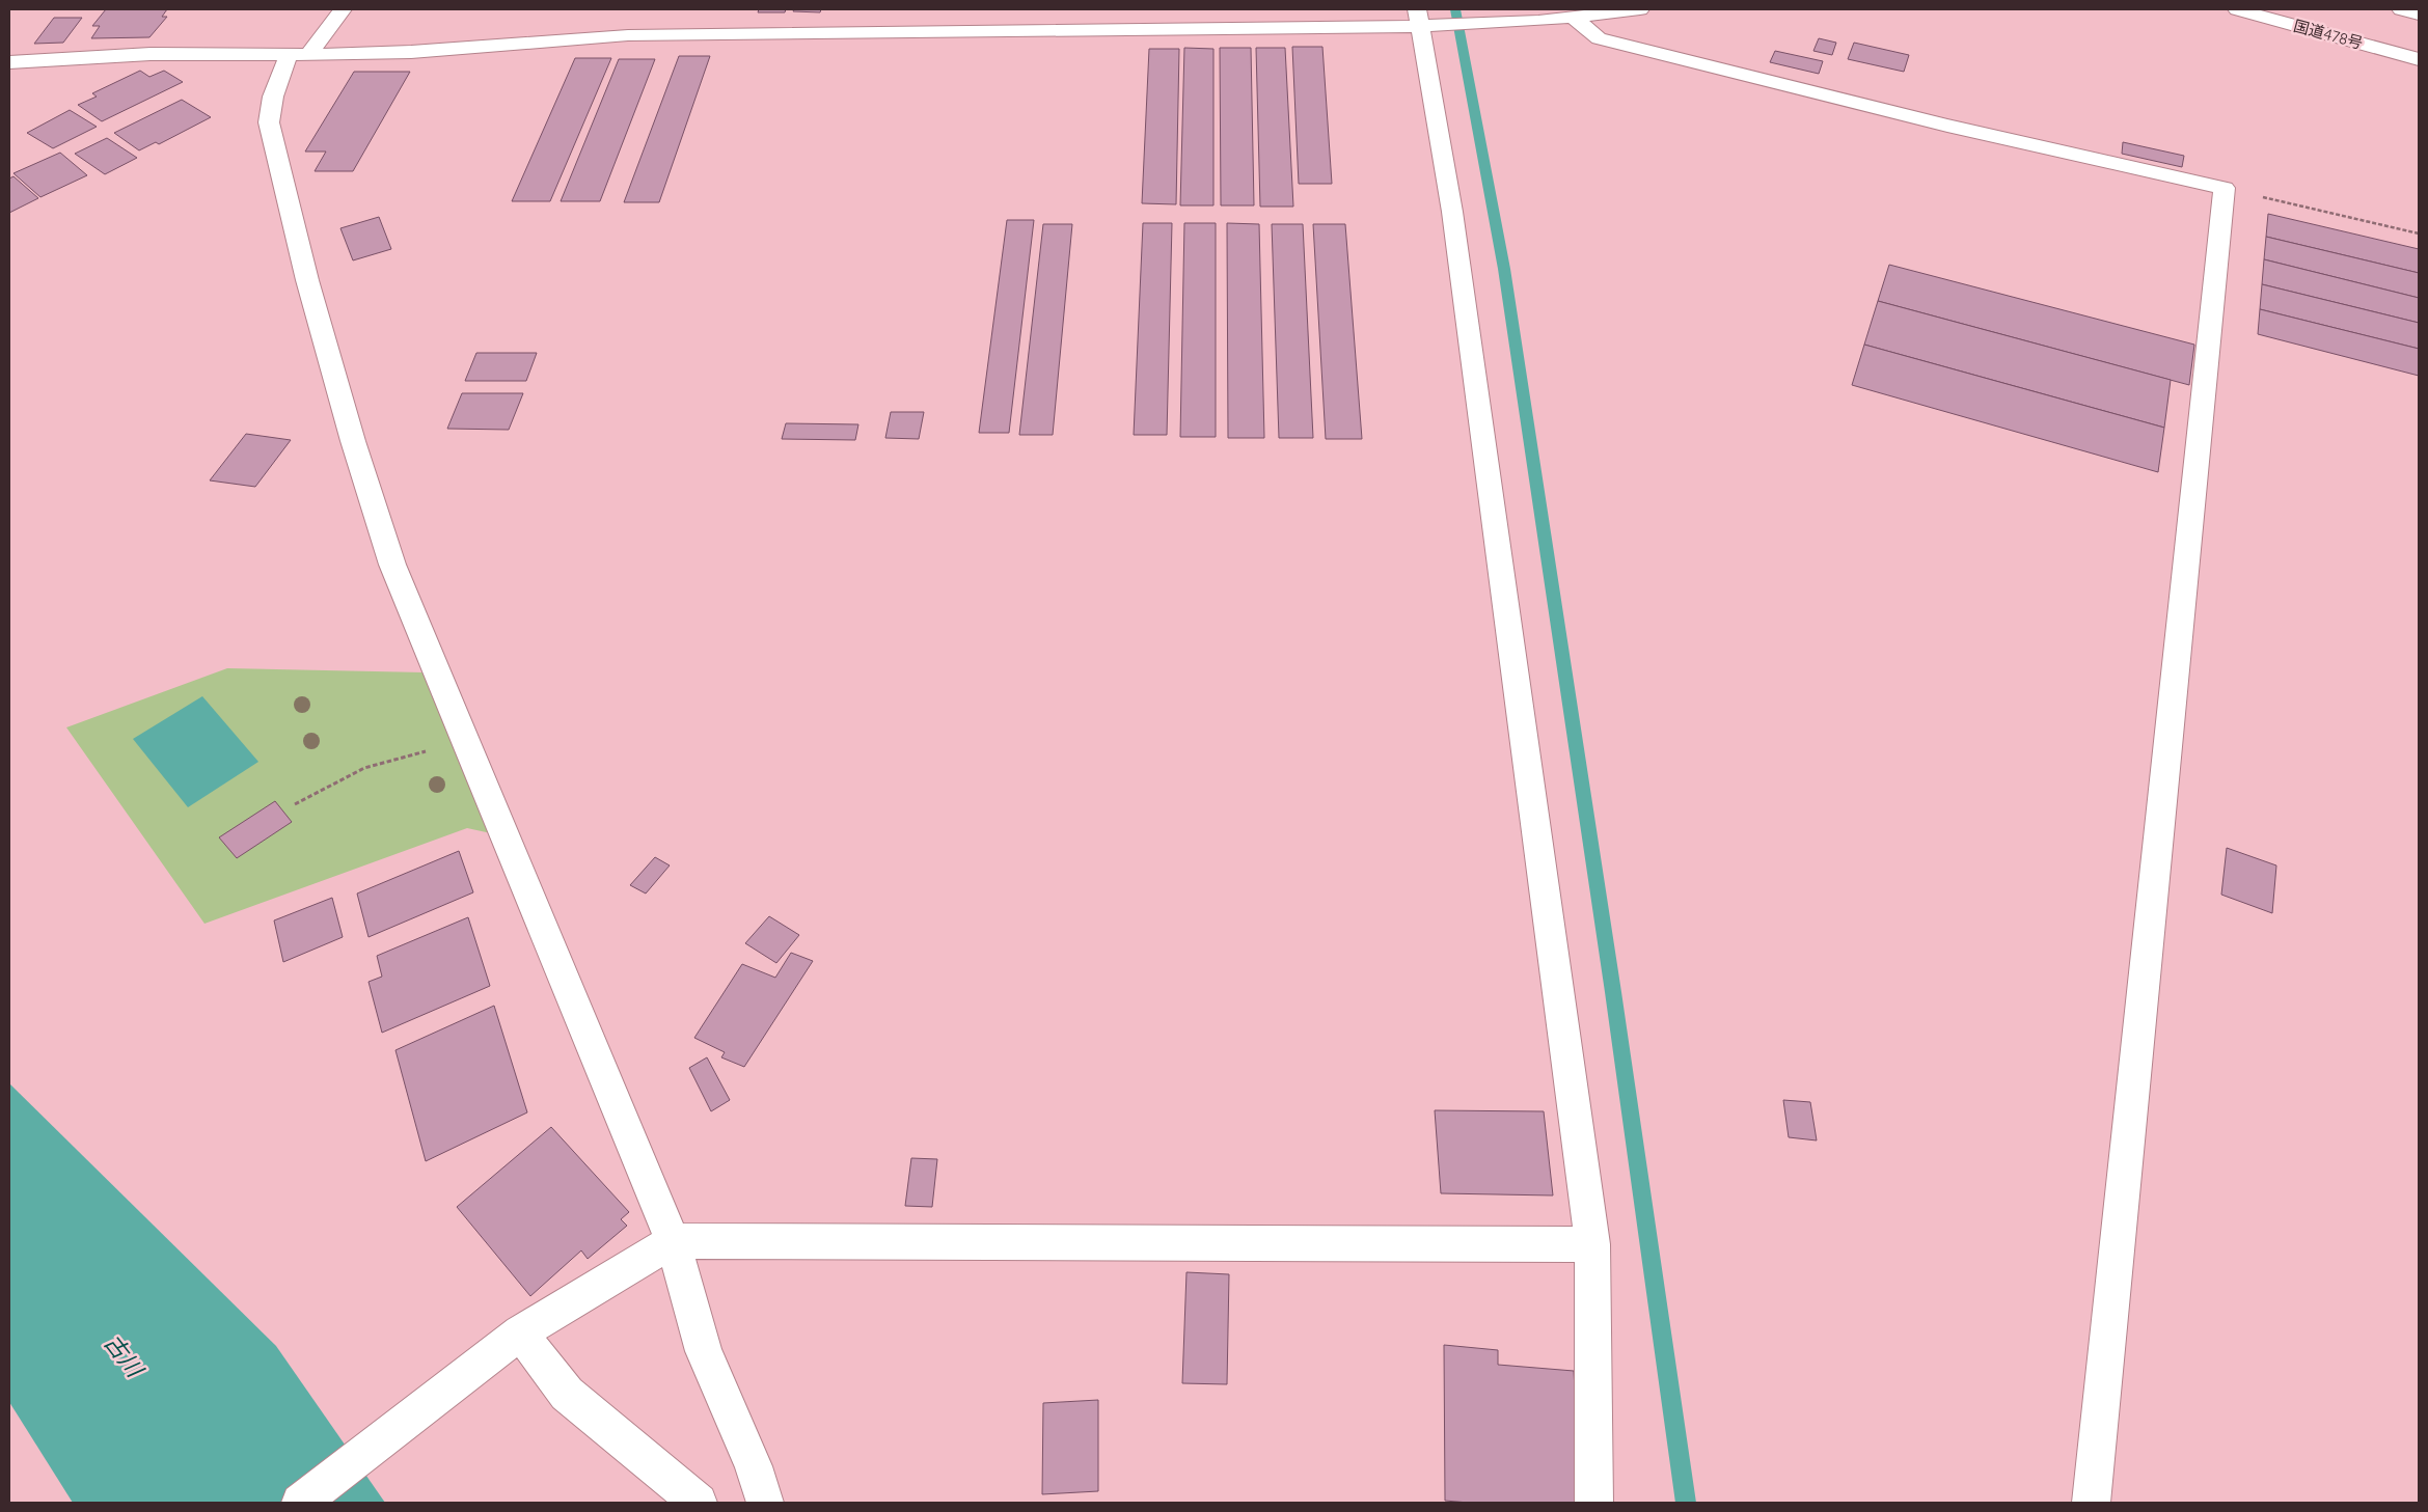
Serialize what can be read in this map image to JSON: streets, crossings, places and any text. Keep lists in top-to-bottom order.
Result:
{
  "streets": {
    "main road": ["国道478号"]
  },
  "water": ["古川"]
}
